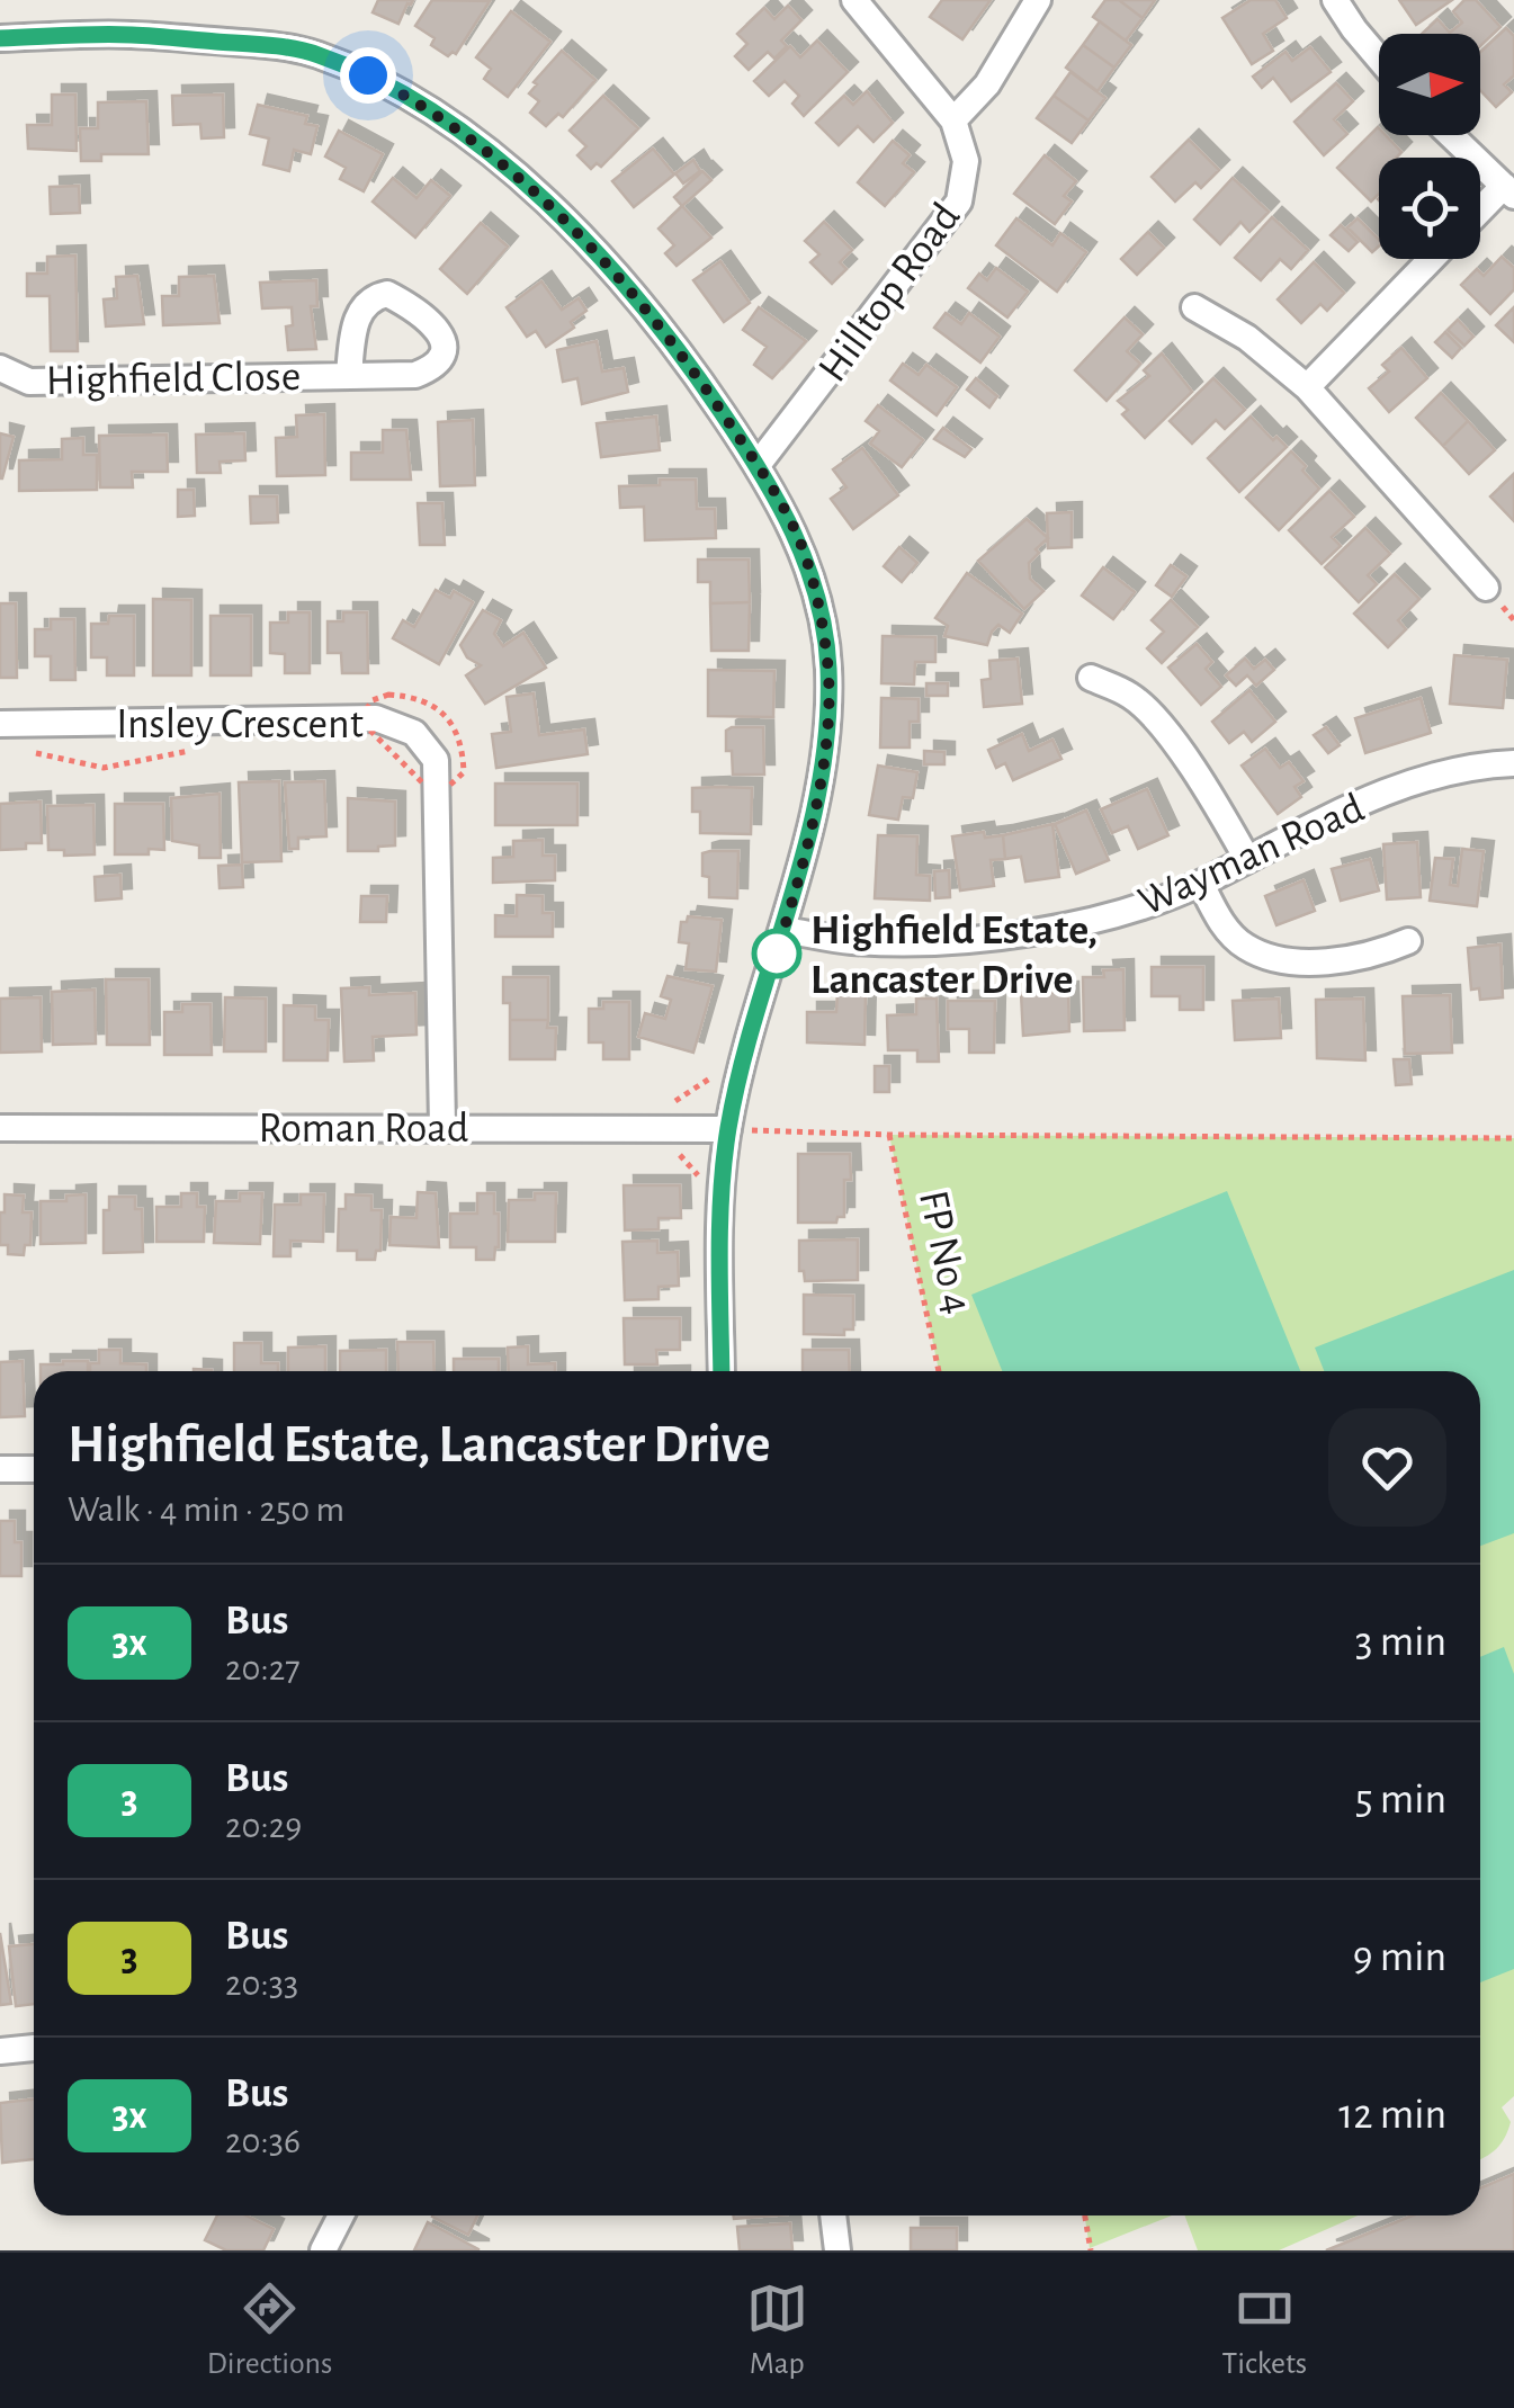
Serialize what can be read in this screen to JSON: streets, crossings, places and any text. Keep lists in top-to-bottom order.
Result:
{
  "streets": {
    "street": [
      "Hilltop Road",
      "Highfield Close",
      "Insley Crescent",
      "Wayman Road",
      "Roman Road"
    ],
    "path": ["FP No 4"]
  },
  "crossings": [
    ["Insley Crescent", "Roman Road"]
  ],
  "places": ["Highfield Estate, Lancaster Drive"],
  "lines": ["bus line 3x"],
  "north": "right",
  "page": {
    "heading": ["Highfield Estate, Lancaster Drive", "Walk · 4 min · 250 m"],
    "list": [
      {
        "mark": "3x",
        "name": "Bus",
        "note": "20:27",
        "value": "3 min"
      },
      {
        "mark": "3",
        "name": "Bus",
        "note": "20:29",
        "value": "5 min"
      },
      {
        "mark": "3",
        "name": "Bus",
        "note": "20:33",
        "value": "9 min"
      },
      {
        "mark": "3x",
        "name": "Bus",
        "note": "20:36",
        "value": "12 min"
      }
    ],
    "tabs": ["Directions", "Map", "Tickets"]
  }
}
